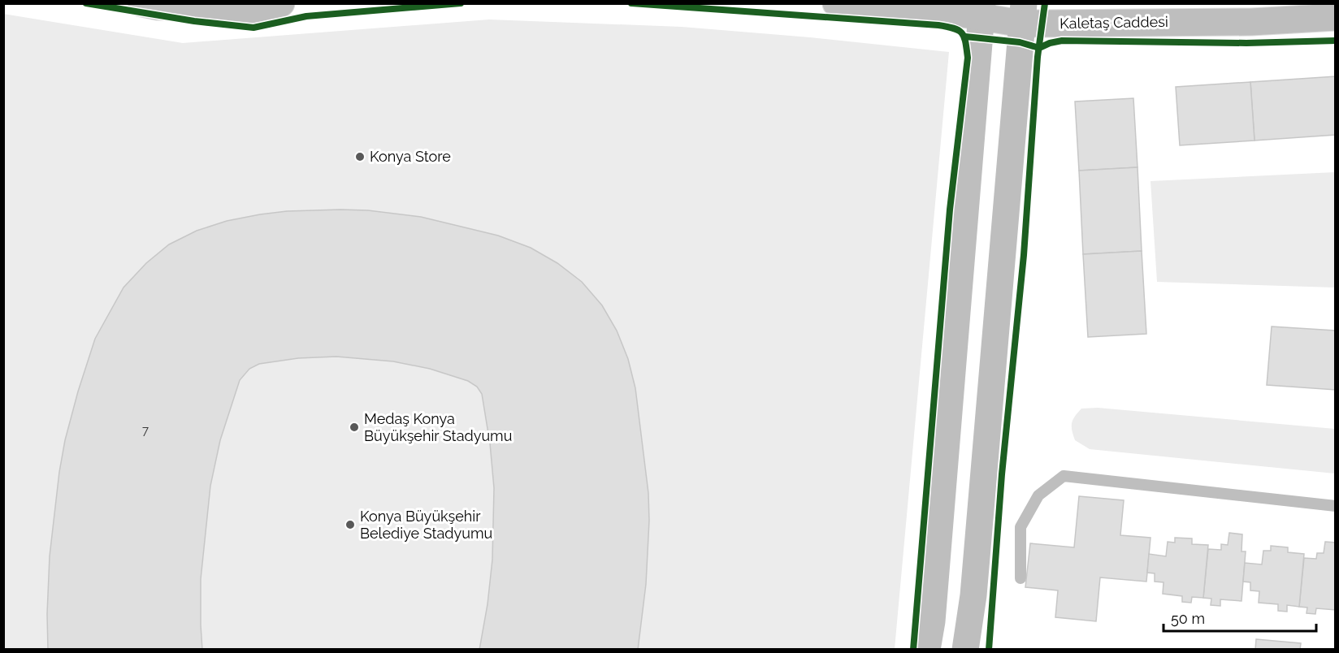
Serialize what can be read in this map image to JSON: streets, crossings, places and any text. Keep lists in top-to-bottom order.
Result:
{
  "streets": {
    "street": ["Kaletaş Caddesi"]
  },
  "places": ["Konya Store", "Medaş Konya Büyükşehir Stadyumu", "Konya Büyükşehir Belediye Stadyumu"],
  "house_numbers": ["7"],
  "scale_bar": "50 m"
}
